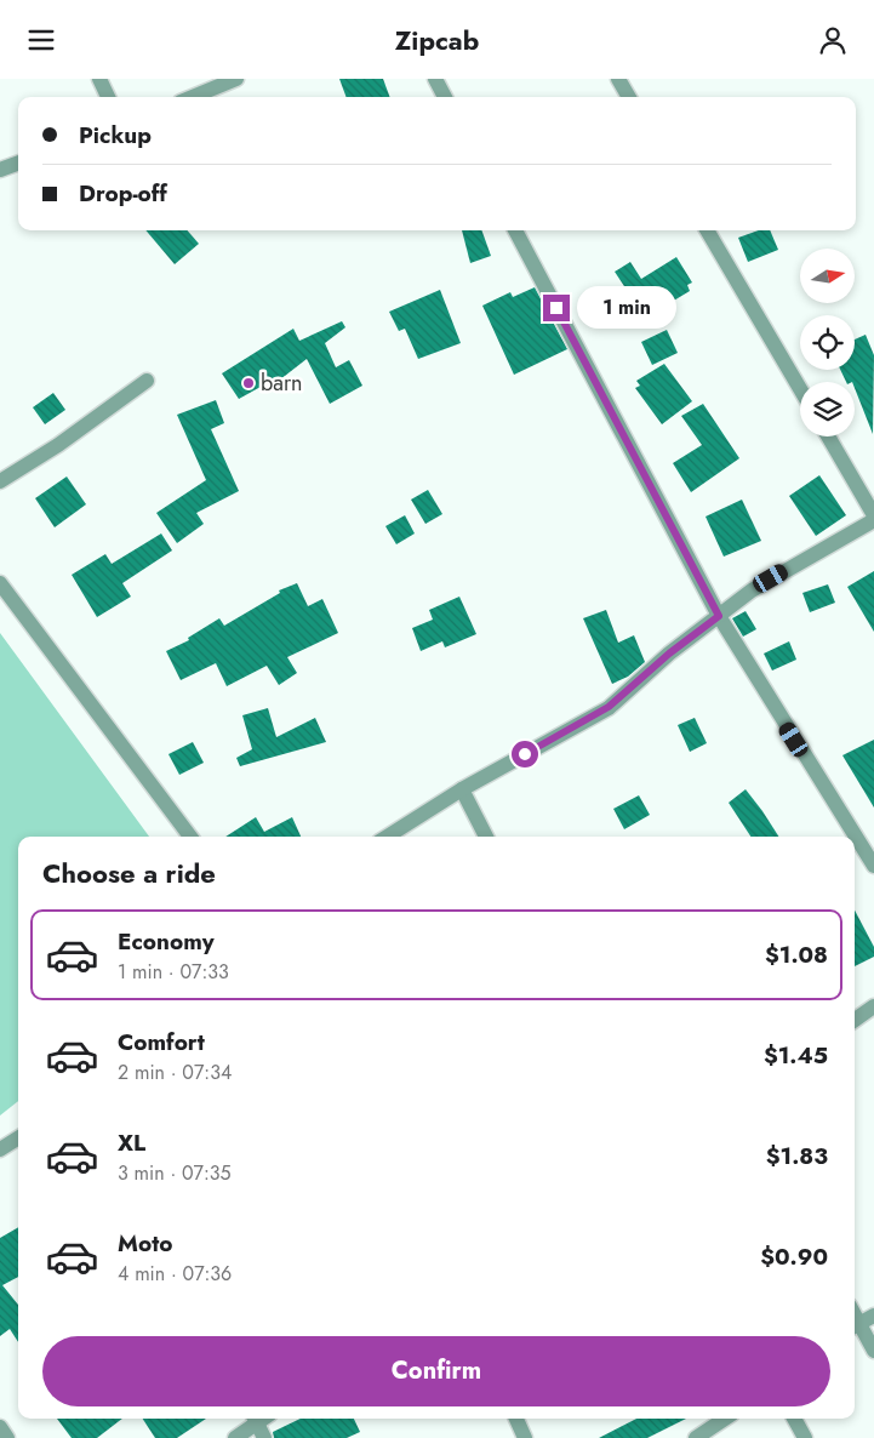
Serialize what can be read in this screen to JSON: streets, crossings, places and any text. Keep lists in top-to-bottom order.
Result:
{
  "places": ["barn"],
  "north": "right",
  "page": {
    "header": "Zipcab",
    "banner": ["Pickup", "Drop-off"],
    "bubble": "1 min",
    "heading": "Choose a ride",
    "list": [
      {
        "name": "Economy",
        "note": "1 min · 07:33",
        "value": "$1.08"
      },
      {
        "name": "Comfort",
        "note": "2 min · 07:34",
        "value": "$1.45"
      },
      {
        "name": "XL",
        "note": "3 min · 07:35",
        "value": "$1.83"
      },
      {
        "name": "Moto",
        "note": "4 min · 07:36",
        "value": "$0.90"
      }
    ],
    "buttons": "Confirm"
  }
}
